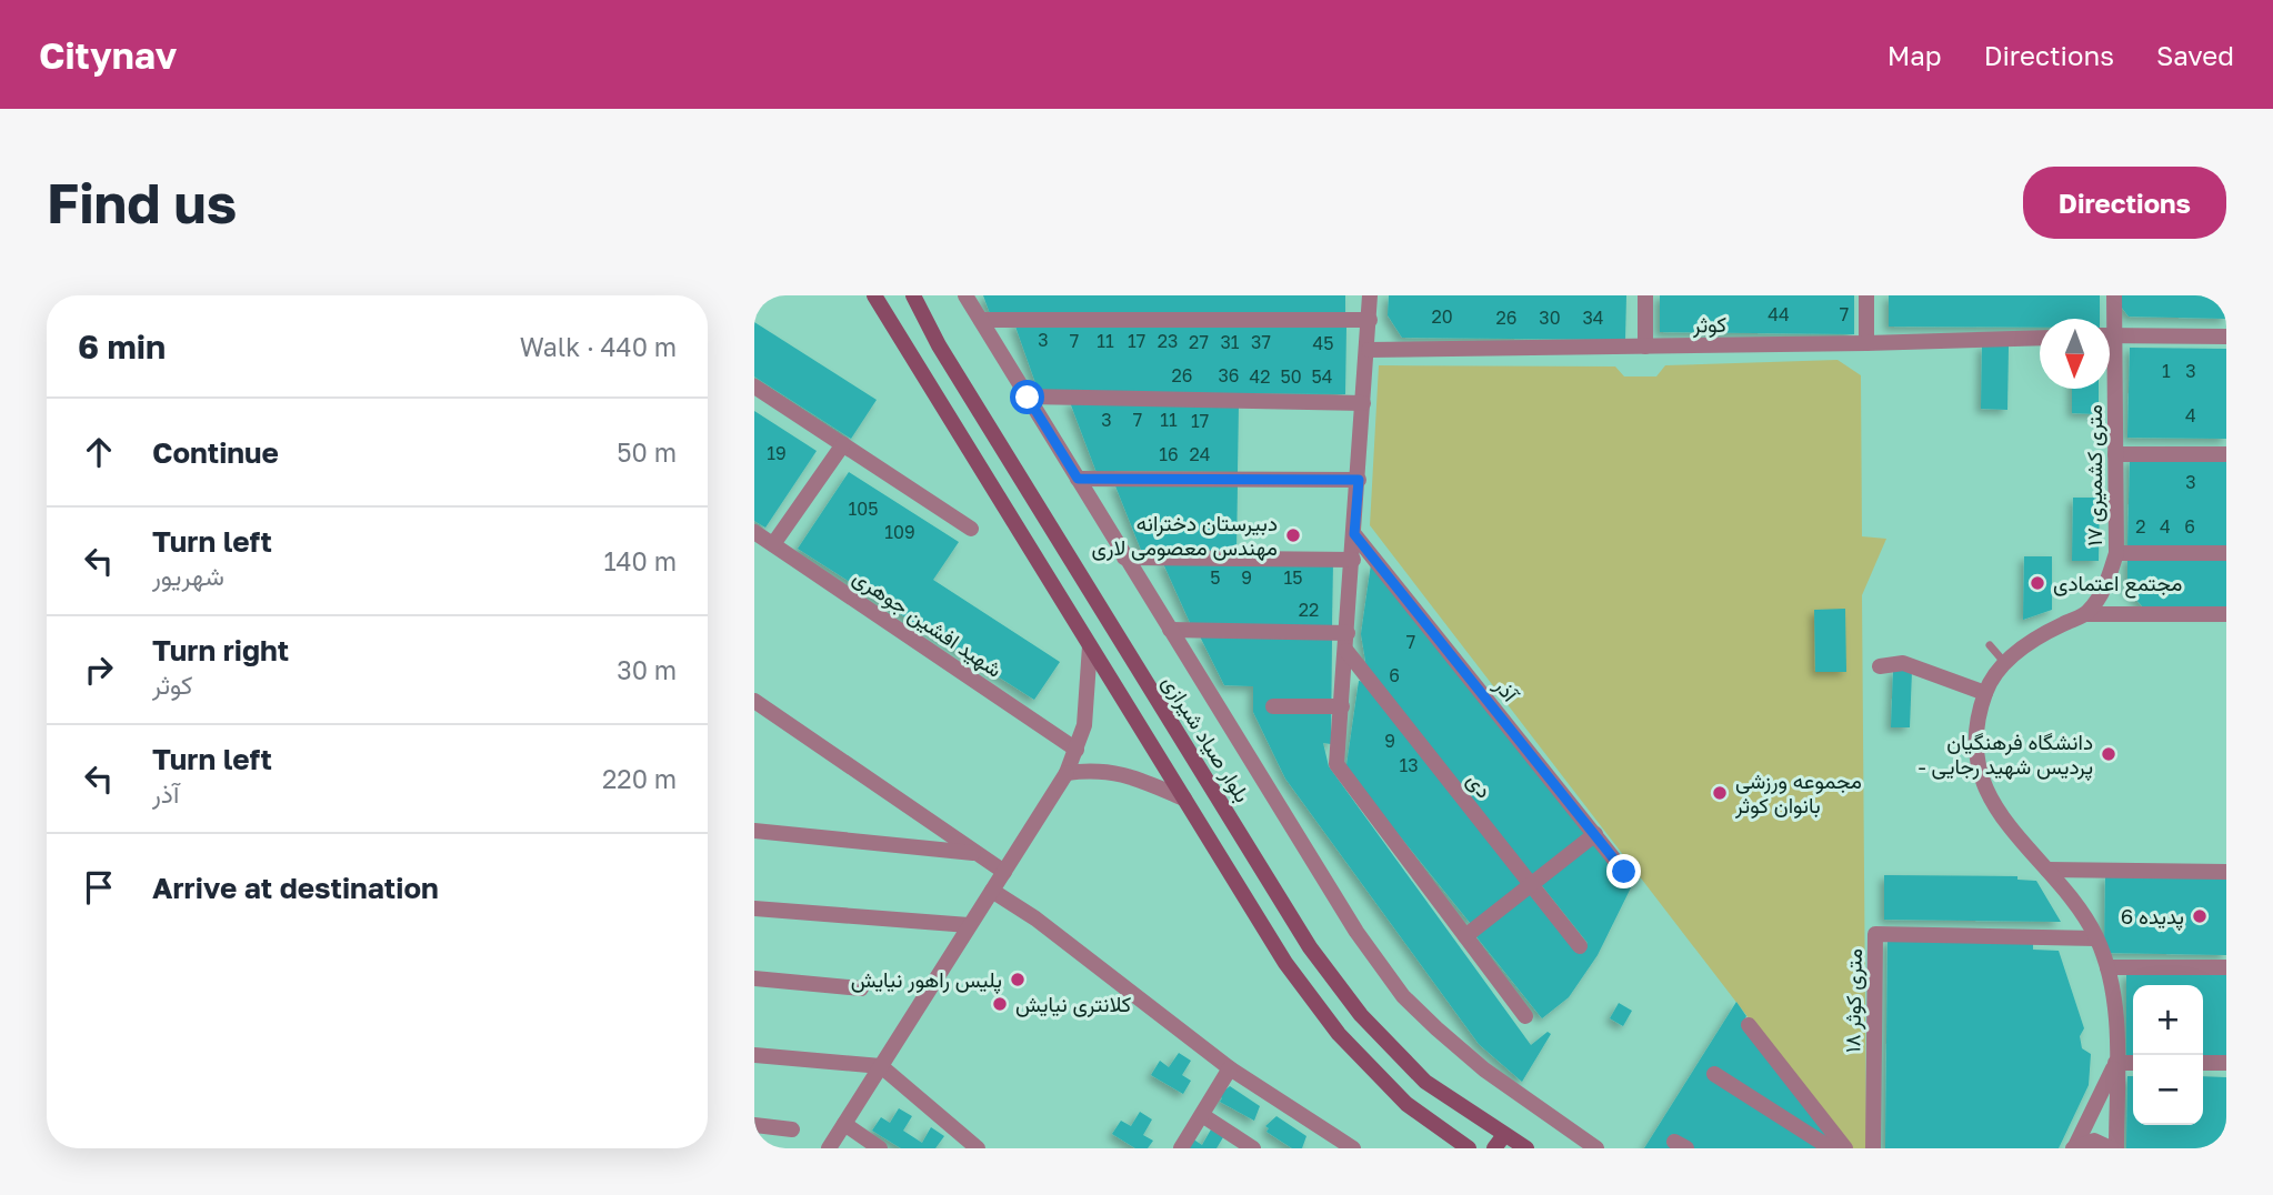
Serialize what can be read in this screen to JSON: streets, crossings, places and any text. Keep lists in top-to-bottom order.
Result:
{
  "streets": {
    "main road": ["بلوار صیاد شیرازی"],
    "street": [
      "کوثر",
      "۱۷ متری کشمیری",
      "شهید افشین جوهری",
      "آذر",
      "دی",
      "۱۸ متری کوثر"
    ]
  },
  "places": [
    "دبیرستان دخترانه مهندس معصومی لاری",
    "مجتمع اعتمادی",
    "دانشگاه فرهنگیان - پردیس شهید رجایی",
    "مجموعه ورزشی بانوان کوثر",
    "پدیده 6",
    "پلیس راهور نیایش",
    "کلانتری نیایش"
  ],
  "house_numbers": [
    "44",
    "7",
    "20",
    "26",
    "30",
    "34",
    "3",
    "7",
    "11",
    "17",
    "23",
    "27",
    "31",
    "37",
    "45",
    "1",
    "3",
    "26",
    "36",
    "42",
    "50",
    "54",
    "4",
    "3",
    "7",
    "11",
    "17",
    "19",
    "16",
    "24",
    "3",
    "105",
    "2",
    "4",
    "6",
    "109",
    "5",
    "9",
    "15",
    "22",
    "7",
    "6",
    "9",
    "13"
  ],
  "north": "bottom",
  "page": {
    "header": "Citynav",
    "nav": ["Map", "Directions", "Saved"],
    "buttons": "Directions",
    "title": "Find us",
    "heading": ["6 min", "Walk · 440 m"],
    "list": [
      ["Continue", "50 m"],
      ["Turn left", "شهریور", "140 m"],
      ["Turn right", "کوثر", "30 m"],
      ["Turn left", "آذر", "220 m"],
      "Arrive at destination"
    ],
    "map_buttons": ["+", "−"]
  }
}
